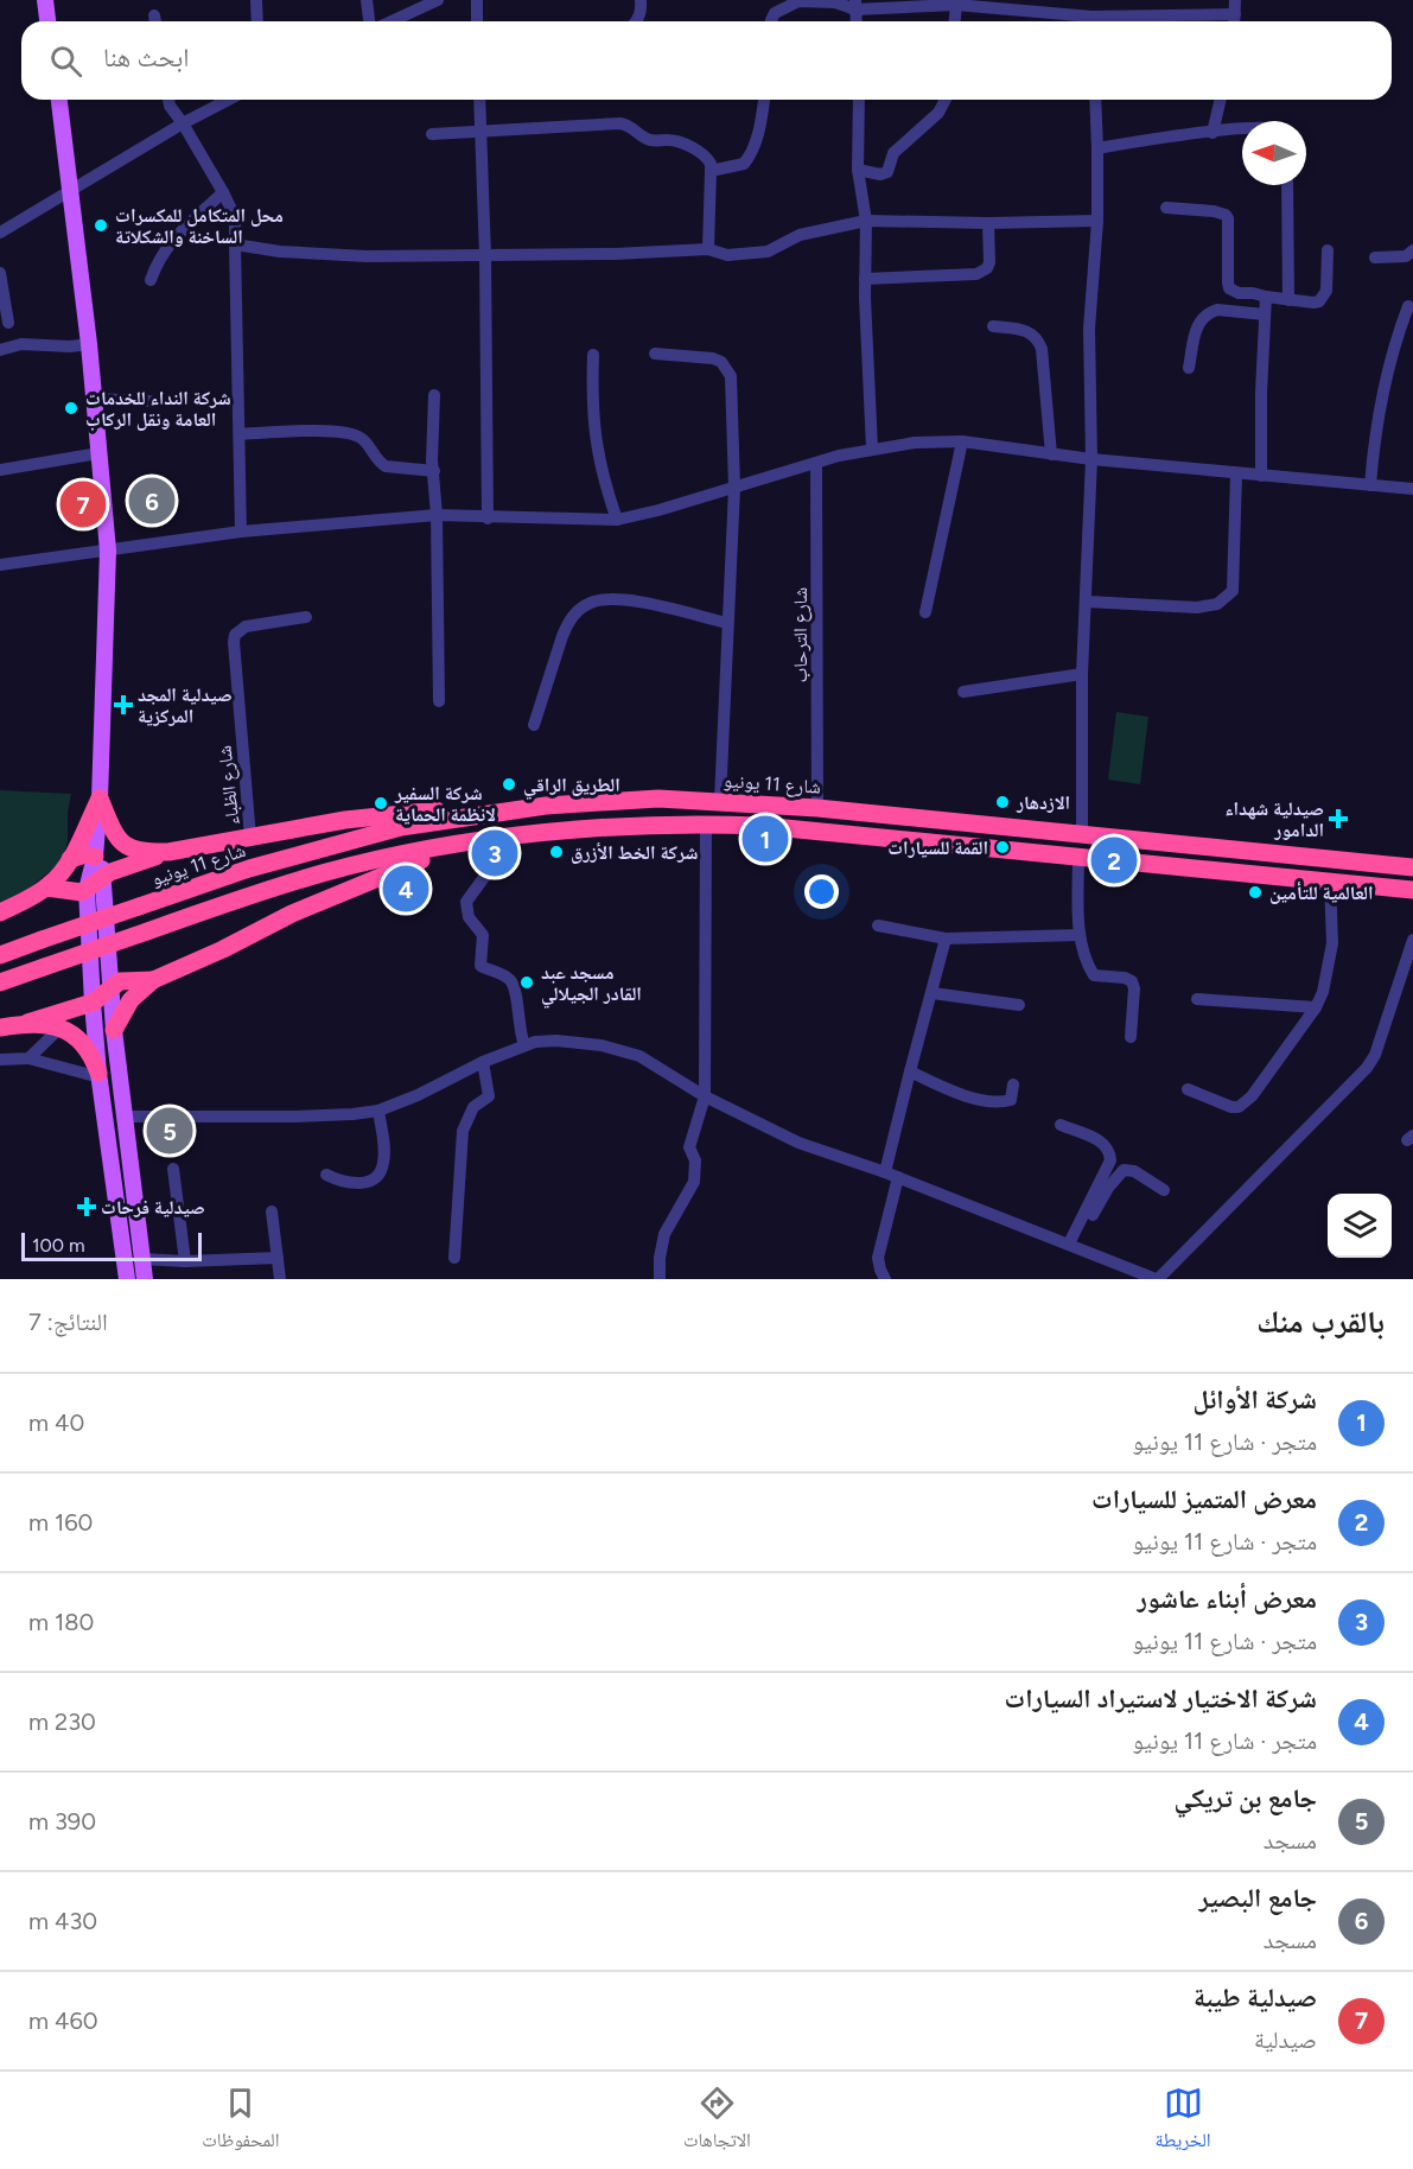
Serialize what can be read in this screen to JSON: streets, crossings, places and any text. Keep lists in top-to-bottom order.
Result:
{
  "streets": {
    "highway": ["شارع 11 يونيو"],
    "street": ["شارع الترحاب", "شارع الظباء"]
  },
  "crossings": [
    ["شارع الترحاب", "شارع 11 يونيو"]
  ],
  "places": {
    "other": [
      "محل المتكامل للمكسرات الساخنة والشكلاتة",
      "شركة النداء للخدمات العامة ونقل الركاب",
      "الطريق الراقي",
      "الازدهار",
      "شركة السفير لانظمة الحماية",
      "القمة للسيارات",
      "شركة الخط الأزرق",
      "العالمية للتأمين",
      "مسجد عبد القادر الجيلالي"
    ],
    "health": ["صيدلية المجد المركزية", "صيدلية شهداء الدامور", "صيدلية فرحات"]
  },
  "scale_bar": "100 m",
  "north": "left",
  "page": {
    "search": "ابحث هنا",
    "pins": [
      "6",
      "7",
      "1",
      "3",
      "2",
      "4",
      "5"
    ],
    "scale": "100 m",
    "heading": ["بالقرب منك", "النتائج: 7"],
    "list": [
      {
        "mark": "1",
        "name": "شركة الأوائل",
        "note": "متجر · شارع 11 يونيو",
        "value": "40 m"
      },
      {
        "mark": "2",
        "name": "معرض المتميز للسيارات",
        "note": "متجر · شارع 11 يونيو",
        "value": "160 m"
      },
      {
        "mark": "3",
        "name": "معرض أبناء عاشور",
        "note": "متجر · شارع 11 يونيو",
        "value": "180 m"
      },
      {
        "mark": "4",
        "name": "شركة الاختيار لاستيراد السيارات",
        "note": "متجر · شارع 11 يونيو",
        "value": "230 m"
      },
      {
        "mark": "5",
        "name": "جامع بن تريكي",
        "note": "مسجد",
        "value": "390 m"
      },
      {
        "mark": "6",
        "name": "جامع البصير",
        "note": "مسجد",
        "value": "430 m"
      },
      {
        "mark": "7",
        "name": "صيدلية طيبة",
        "note": "صيدلية",
        "value": "460 m"
      }
    ],
    "nav": ["الخريطة", "الاتجاهات", "المحفوظات"]
  }
}
